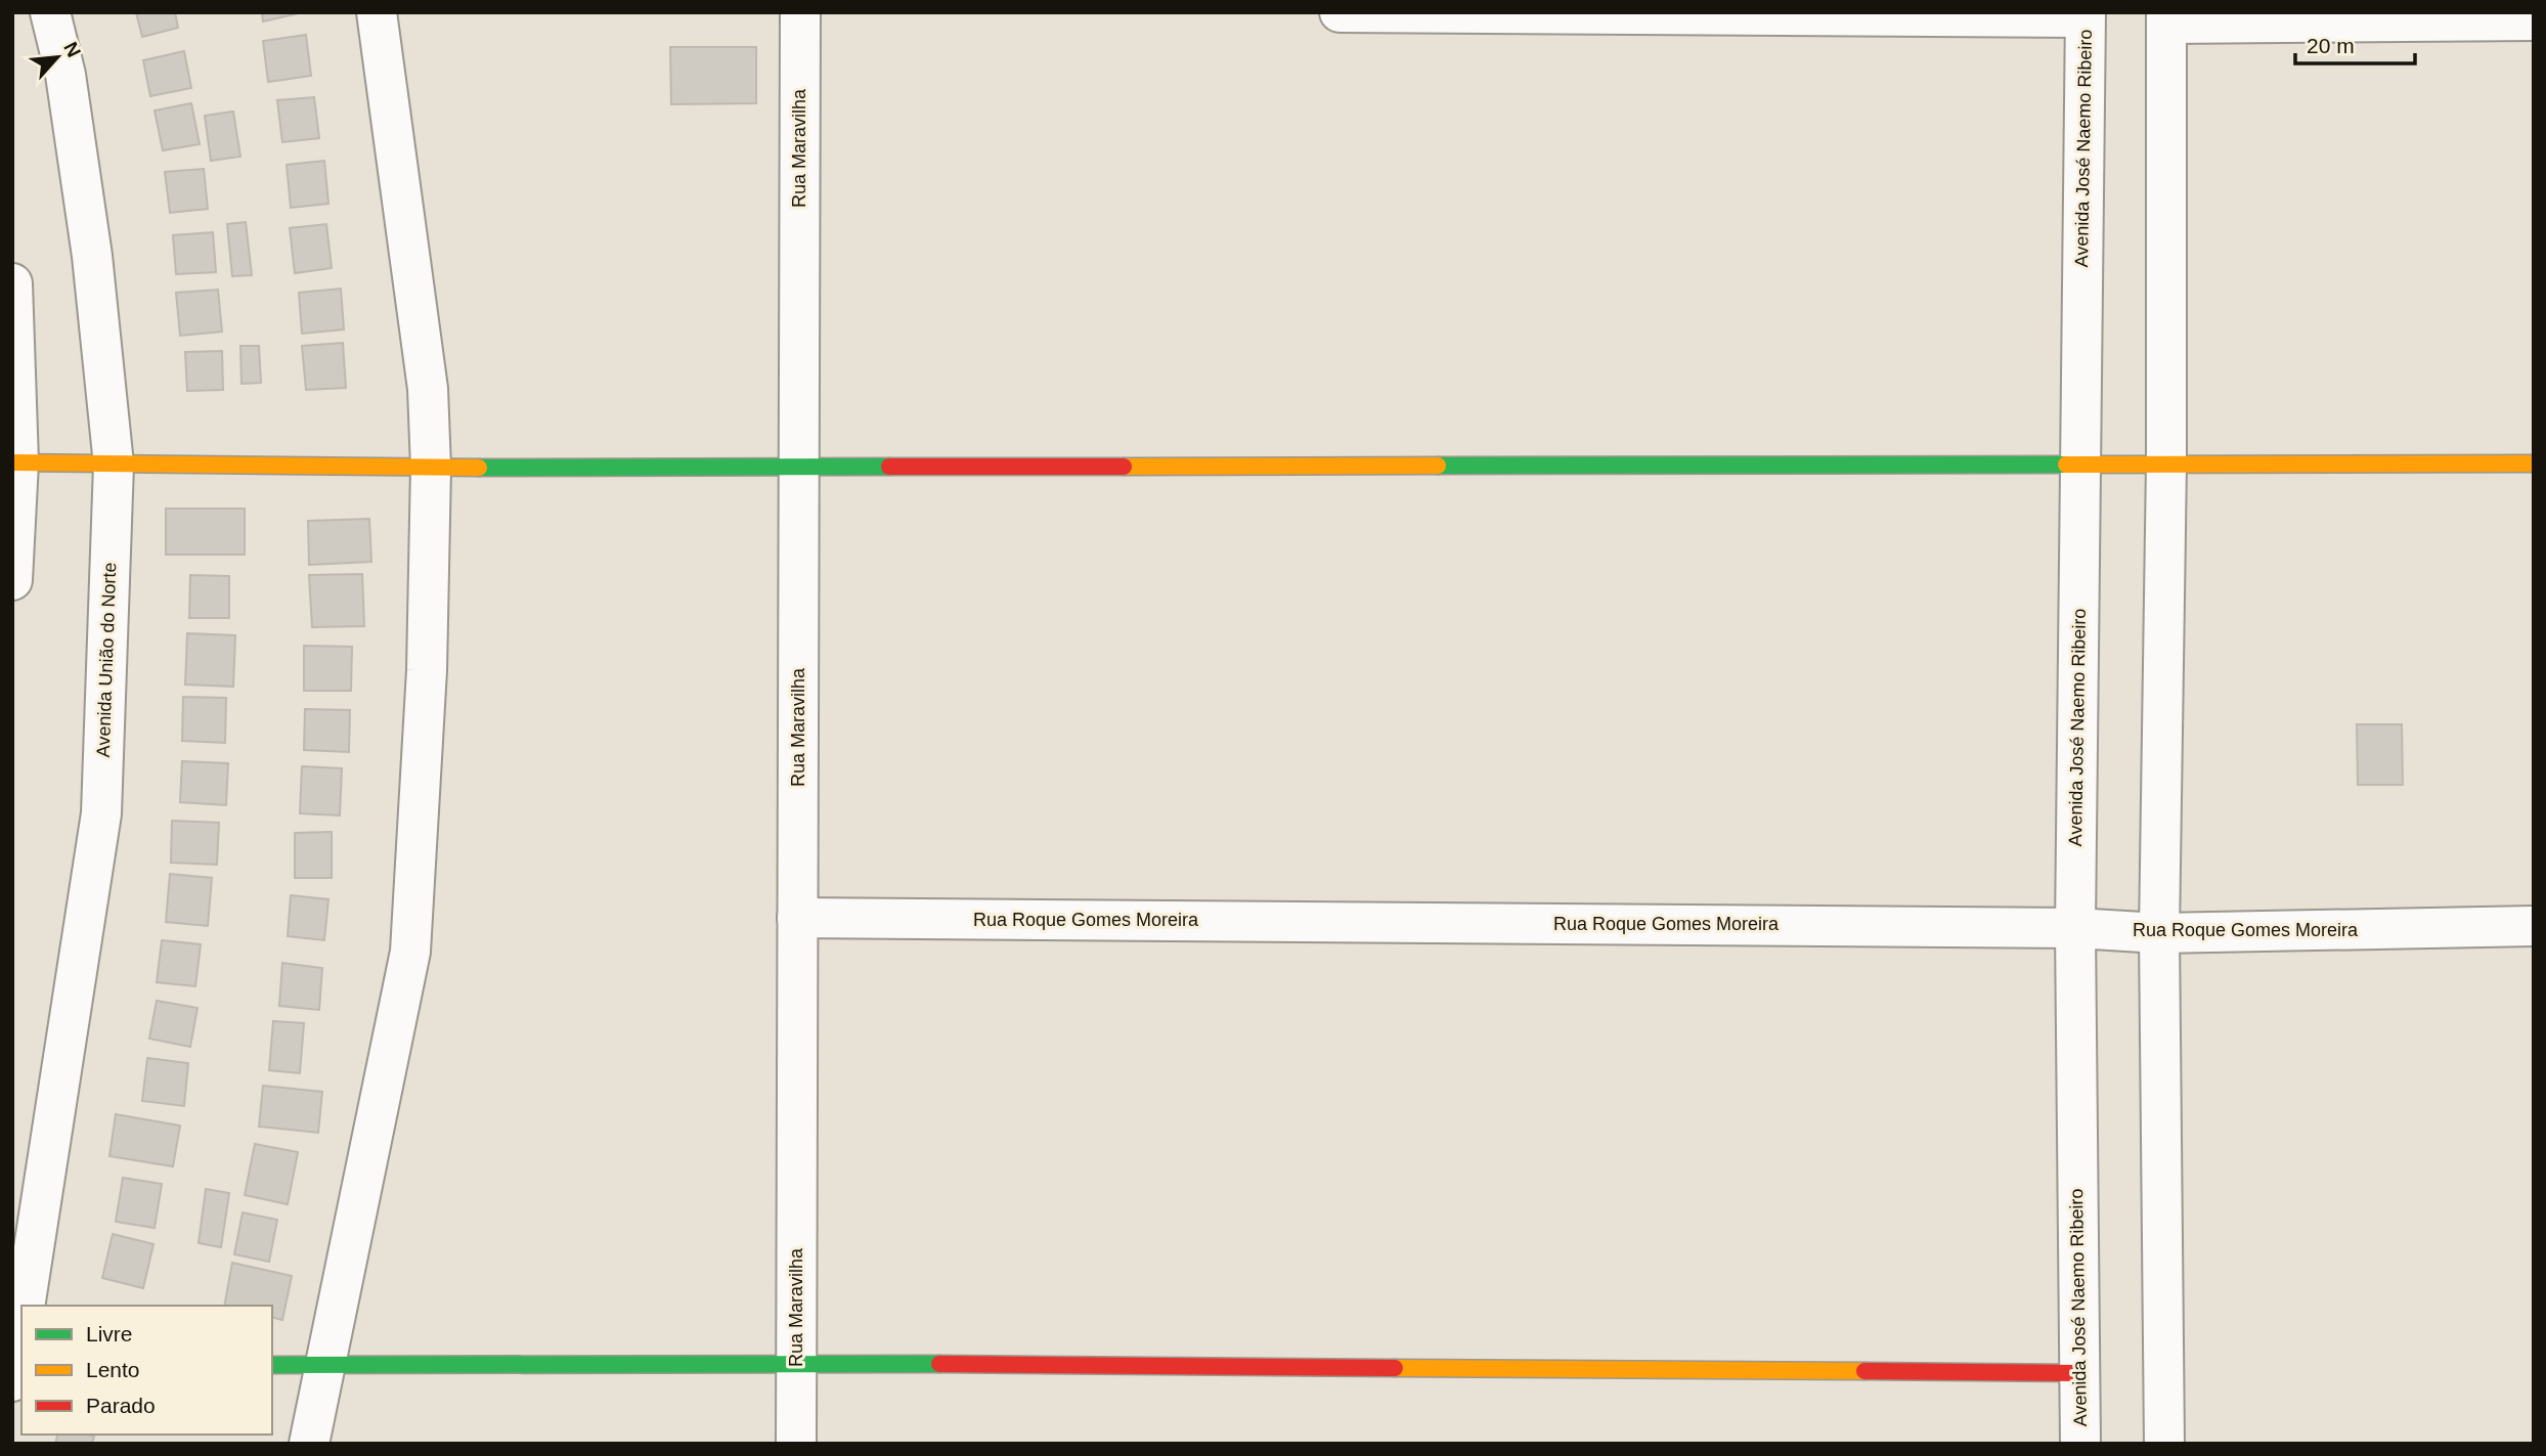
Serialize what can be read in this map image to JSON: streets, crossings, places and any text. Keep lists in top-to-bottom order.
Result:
{
  "streets": {
    "street": [
      "Rua Maravilha",
      "Avenida José Naemo Ribeiro",
      "Avenida União do Norte",
      "Rua Roque Gomes Moreira"
    ]
  },
  "crossings": [
    ["Rua Maravilha", "Rua Roque Gomes Moreira"],
    ["Avenida José Naemo Ribeiro", "Rua Roque Gomes Moreira"]
  ],
  "legend": ["Livre", "Lento", "Parado"],
  "scale_bar": "20 m",
  "north": "top right"
}
